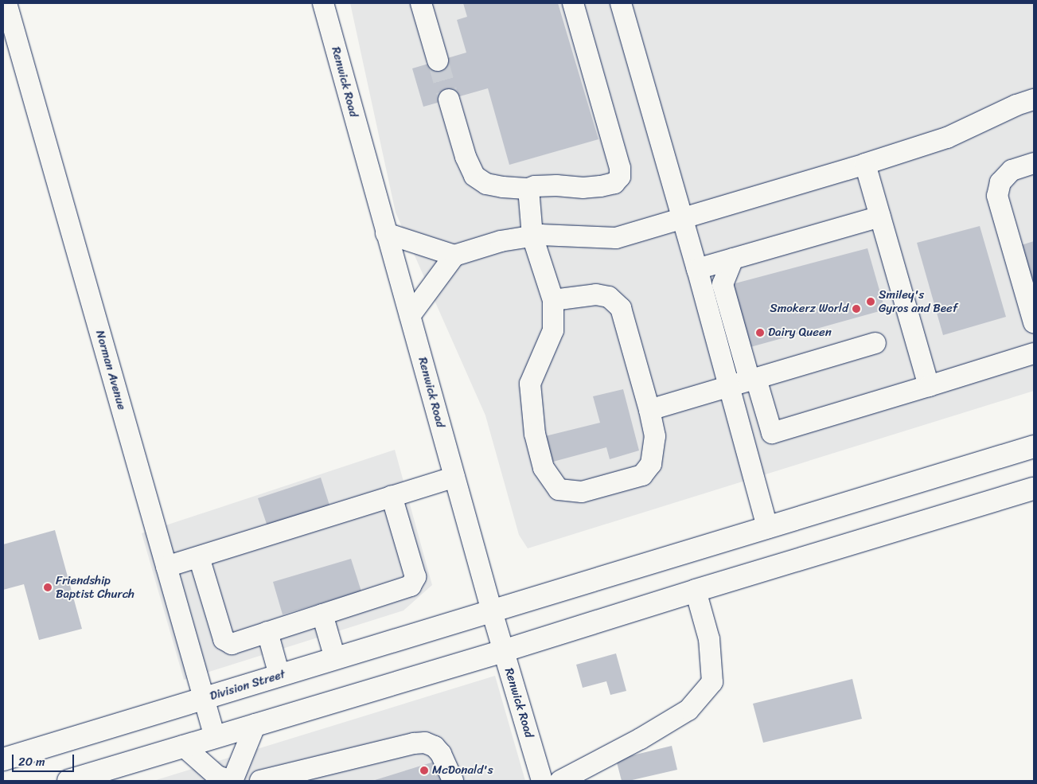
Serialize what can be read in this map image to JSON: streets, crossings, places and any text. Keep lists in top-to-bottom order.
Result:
{
  "streets": {
    "main road": ["Division Street"],
    "street": ["Renwick Road", "Norman Avenue"]
  },
  "crossings": [
    ["Renwick Road", "Division Street"],
    ["Norman Avenue", "Division Street"]
  ],
  "places": [
    "Smiley's Gyros and Beef",
    "Smokerz World",
    "Dairy Queen",
    "Friendship Baptist Church",
    "McDonald's"
  ],
  "scale_bar": "20 m"
}
